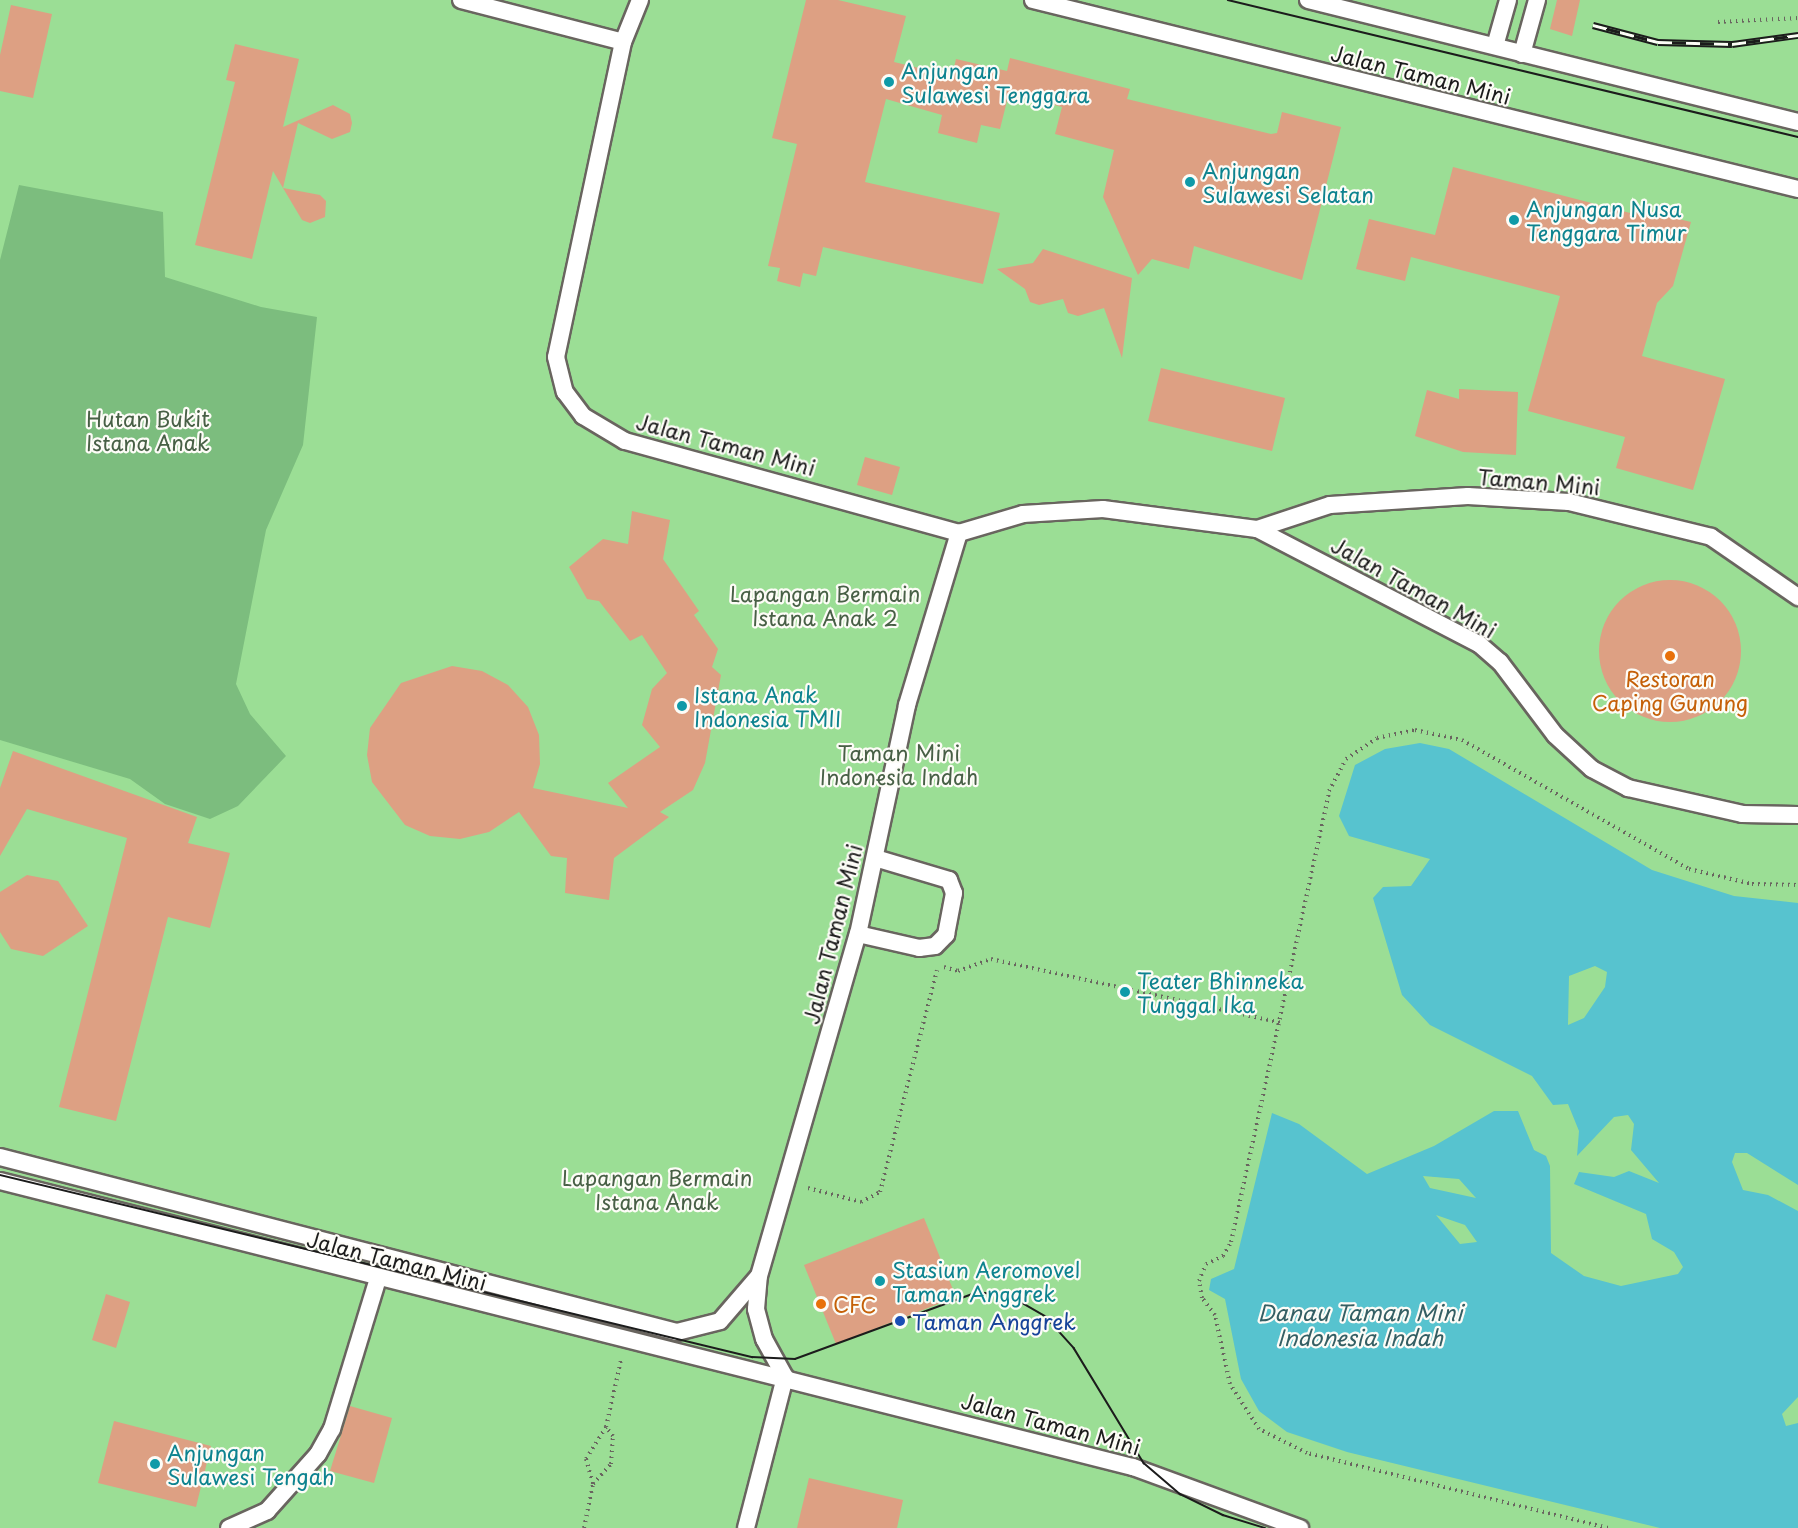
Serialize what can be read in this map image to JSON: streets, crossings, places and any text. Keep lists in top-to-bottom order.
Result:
{
  "streets": {
    "lane": ["Jalan Taman Mini", "Taman Mini"]
  },
  "crossings": [
    ["Jalan Taman Mini", "Taman Mini"]
  ],
  "water": ["Danau Taman Mini Indonesia Indah"],
  "parks": [
    "Hutan Bukit Istana Anak",
    "Lapangan Bermain Istana Anak 2",
    "Taman Mini Indonesia Indah",
    "Lapangan Bermain Istana Anak"
  ],
  "places": [
    "Anjungan Sulawesi Tenggara",
    "Anjungan Sulawesi Selatan",
    "Anjungan Nusa Tenggara Timur",
    "Restoran Caping Gunung",
    "Istana Anak Indonesia TMII",
    "Teater Bhinneka Tunggal Ika",
    "Stasiun Aeromovel Taman Anggrek",
    "CFC",
    "Taman Anggrek",
    "Anjungan Sulawesi Tengah"
  ]
}
